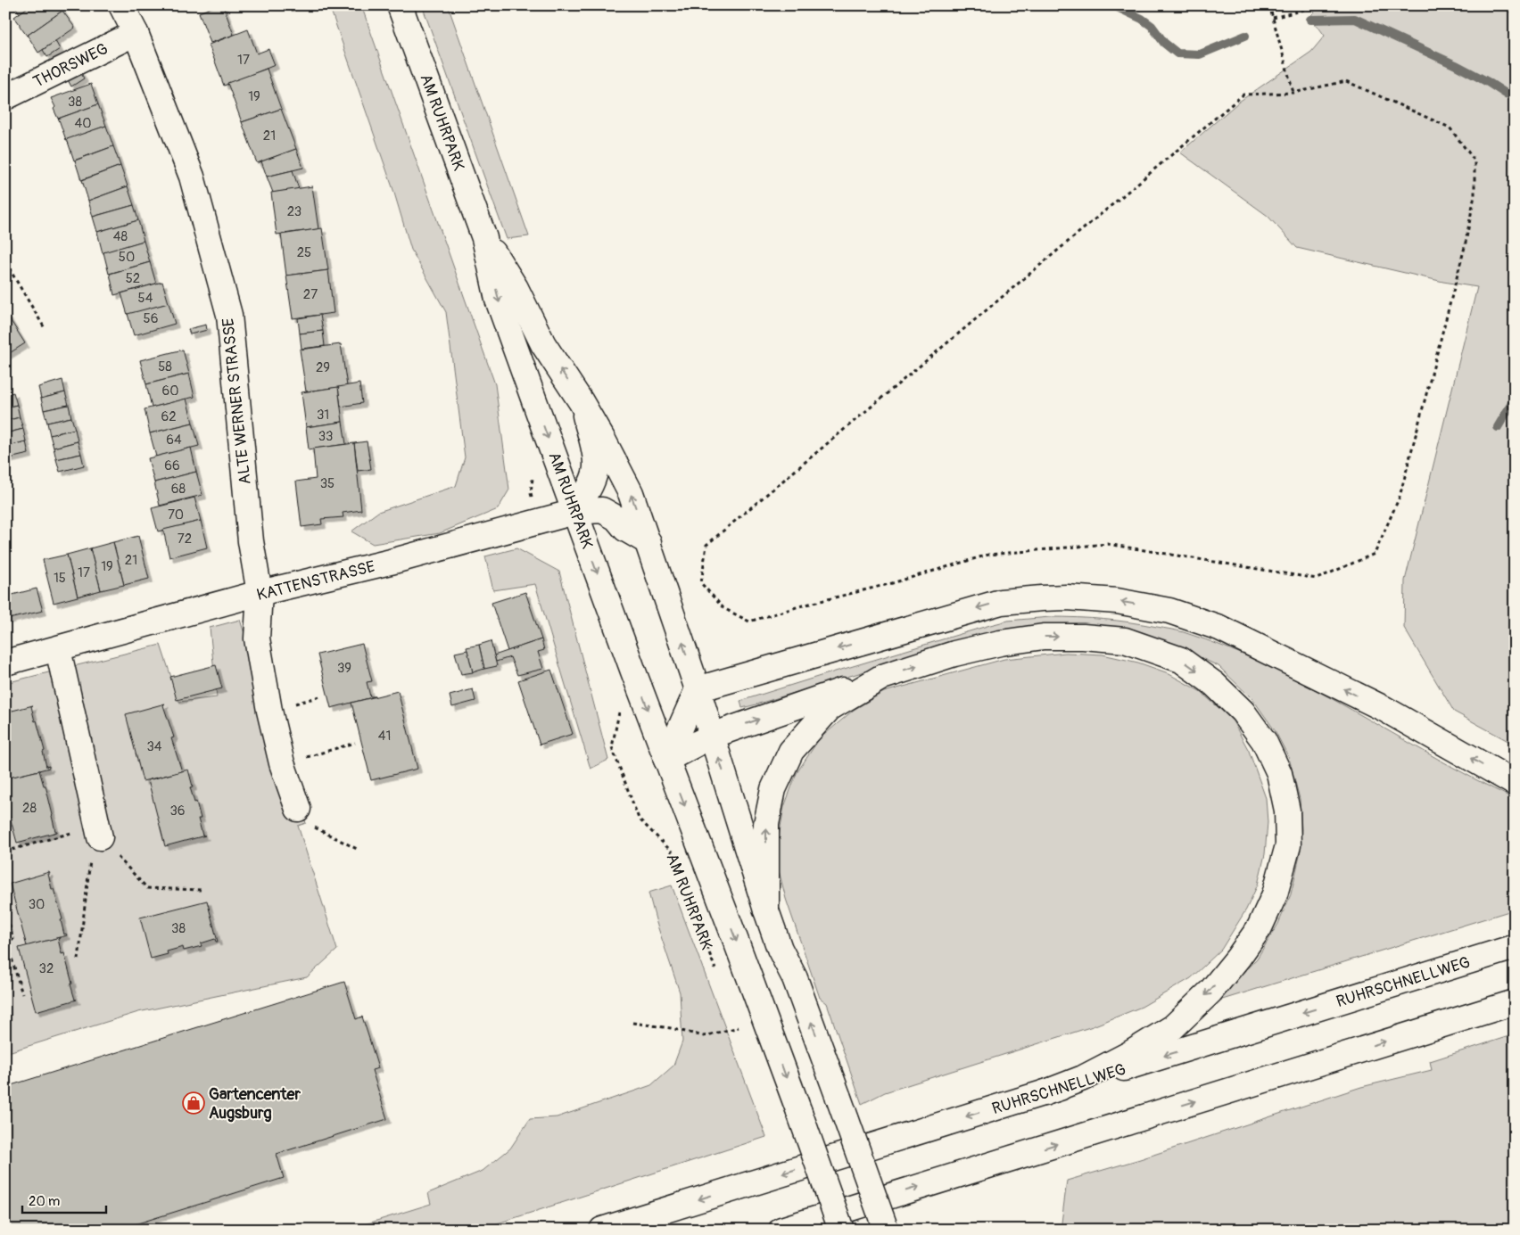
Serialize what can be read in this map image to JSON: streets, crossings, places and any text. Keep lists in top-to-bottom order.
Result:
{
  "streets": {
    "main road": [
      "THORSWEG",
      "AM RUHRPARK",
      "ALTE WERNER STRASSE",
      "KATTENSTRASSE",
      "RUHRSCHNELLWEG"
    ]
  },
  "crossings": [
    ["THORSWEG", "ALTE WERNER STRASSE"],
    ["AM RUHRPARK", "KATTENSTRASSE"],
    ["ALTE WERNER STRASSE", "KATTENSTRASSE"]
  ],
  "places": {
    "shop": ["Gartencenter Augsburg"]
  },
  "house_numbers": [
    "17",
    "19",
    "38",
    "40",
    "21",
    "23",
    "48",
    "25",
    "50",
    "52",
    "27",
    "54",
    "56",
    "58",
    "29",
    "60",
    "31",
    "62",
    "33",
    "64",
    "66",
    "35",
    "68",
    "70",
    "72",
    "21",
    "19",
    "17",
    "15",
    "39",
    "41",
    "34",
    "28",
    "36",
    "30",
    "38",
    "32"
  ],
  "scale_bar": "20 m"
}
